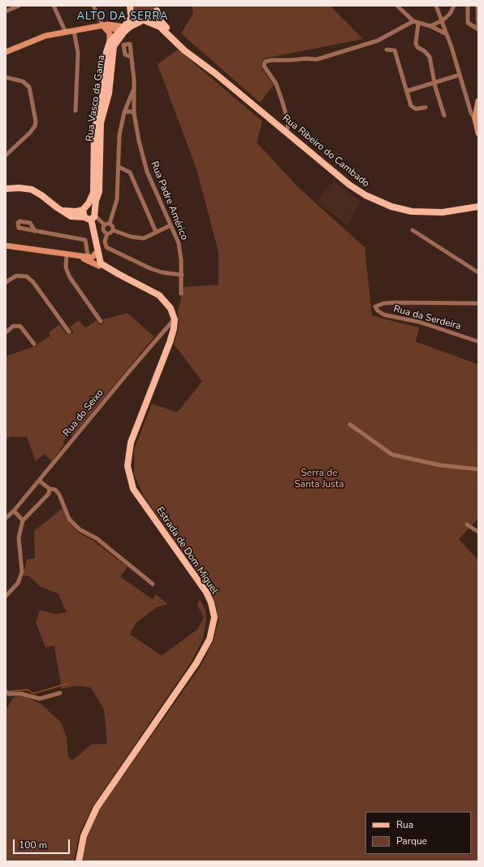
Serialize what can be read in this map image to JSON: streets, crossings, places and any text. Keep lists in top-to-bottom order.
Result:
{
  "streets": {
    "main road": ["Rua Vasco da Gama", "Rua Ribeiro do Cambado", "Estrada de Dom Miguel"],
    "street": ["Rua Padre Américo", "Rua da Serdeira", "Rua do Seixo"]
  },
  "crossings": [
    ["Rua Vasco da Gama", "Rua Ribeiro do Cambado"],
    ["Rua do Seixo", "Estrada de Dom Miguel"]
  ],
  "districts": ["ALTO DA SERRA"],
  "parks": ["Serra de Santa Justa"],
  "legend": ["Rua", "Parque"],
  "scale_bar": "100 m"
}
